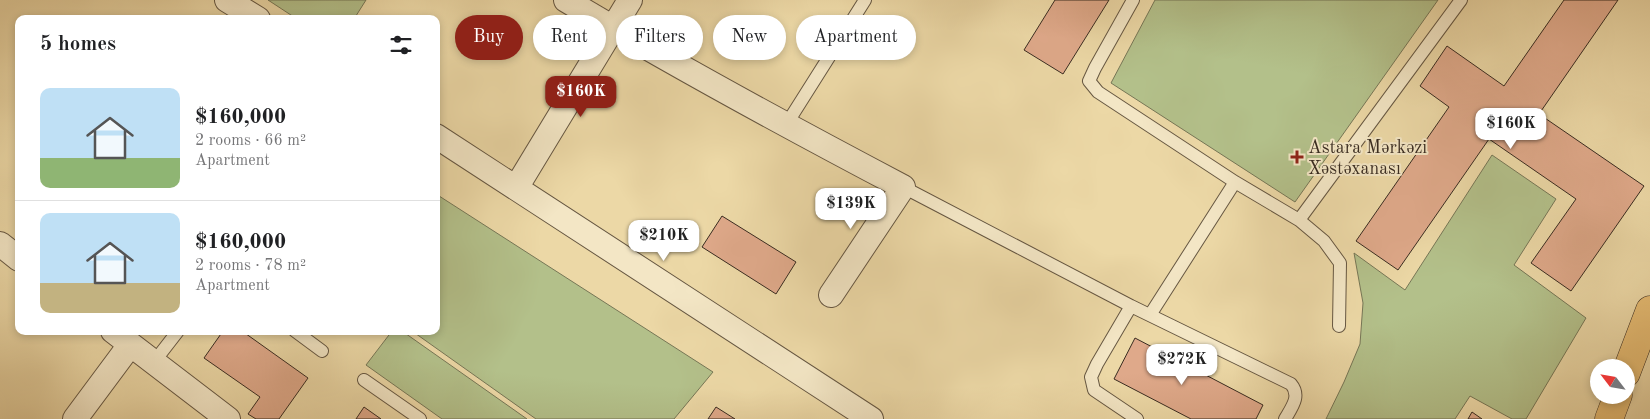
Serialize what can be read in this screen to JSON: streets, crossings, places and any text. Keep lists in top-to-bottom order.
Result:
{
  "places": {
    "health": ["Astara Mərkəzi Xəstəxanası"]
  },
  "north": "top left",
  "page": {
    "chip": [
      "Buy",
      "Rent",
      "Filters",
      "New",
      "Apartment"
    ],
    "heading": "5 homes",
    "list": [
      {
        "name": "$160,000",
        "note": "2 rooms · 66 m² · Apartment"
      },
      {
        "name": "$160,000",
        "note": "2 rooms · 78 m² · Apartment"
      }
    ],
    "price": [
      "$160K",
      "$160K",
      "$139K",
      "$210K",
      "$272K"
    ]
  }
}
